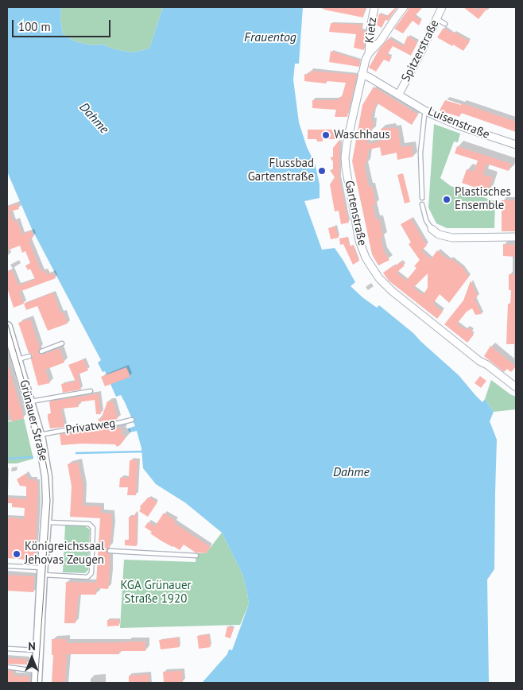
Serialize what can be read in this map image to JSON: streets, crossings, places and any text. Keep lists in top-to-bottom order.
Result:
{
  "streets": {
    "main road": ["Grünauer Straße"],
    "street": [
      "Kietz",
      "Spitzerstraße",
      "Luisenstraße",
      "Gartenstraße"
    ],
    "lane": ["Privatweg"]
  },
  "crossings": [
    ["Kietz", "Gartenstraße"],
    ["Spitzerstraße", "Luisenstraße"],
    ["Luisenstraße", "Gartenstraße"],
    ["Grünauer Straße", "Privatweg"]
  ],
  "water": ["Frauentog", "Dahme"],
  "parks": ["KGA Grünauer Straße 1920"],
  "places": [
    "Waschhaus",
    "Flussbad Gartenstraße",
    "Plastisches Ensemble",
    "Königreichssaal Jehovas Zeugen"
  ],
  "scale_bar": "100 m",
  "north": "top"
}
